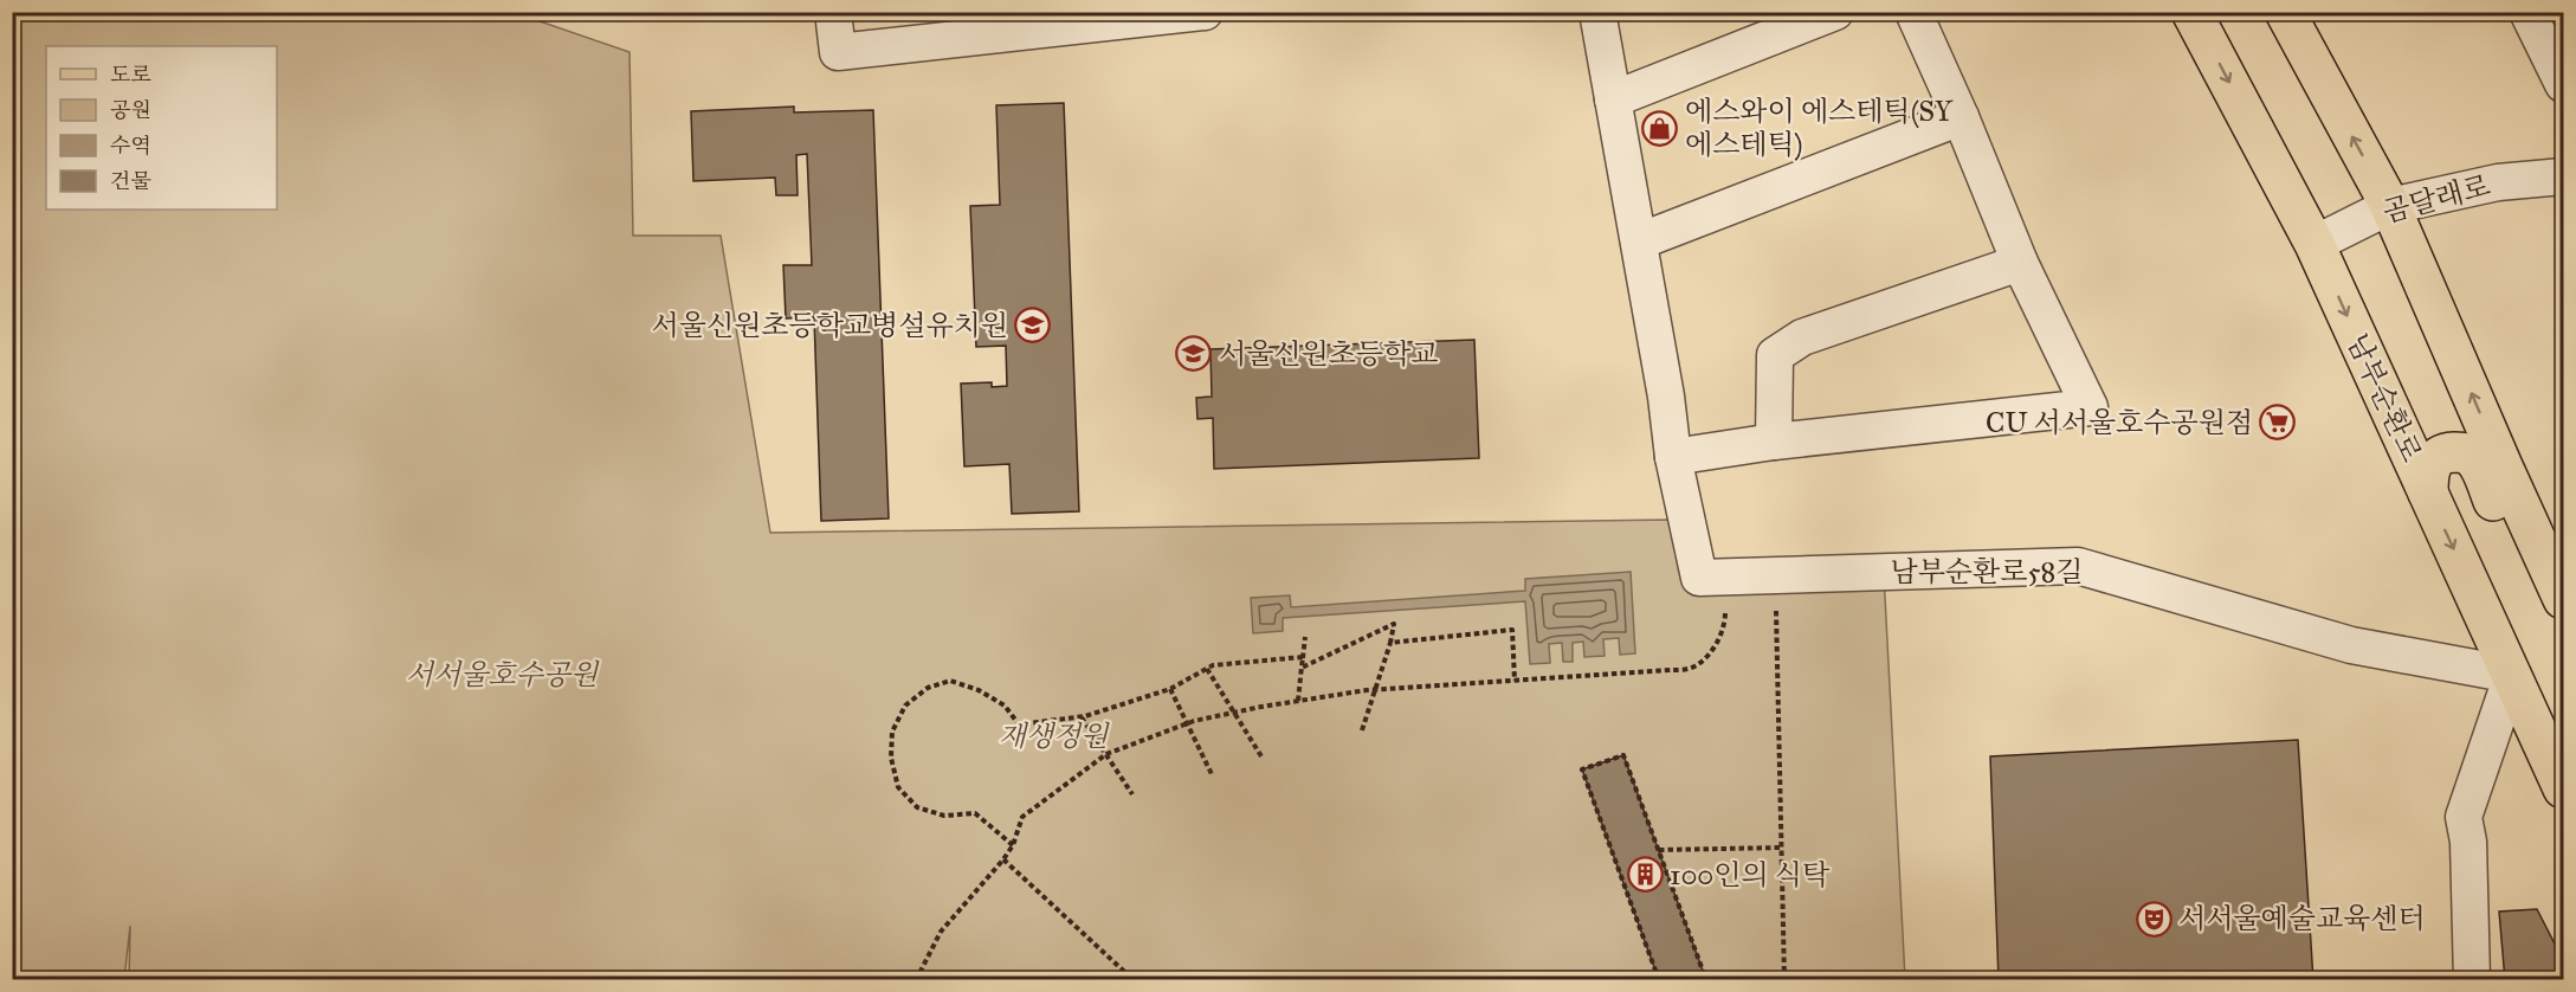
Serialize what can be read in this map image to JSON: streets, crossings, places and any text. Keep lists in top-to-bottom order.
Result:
{
  "streets": {
    "main road": ["남부순환로"],
    "street": ["곰달래로", "남부순환로58길"]
  },
  "crossings": [
    ["곰달래로", "남부순환로"],
    ["남부순환로", "남부순환로58길"]
  ],
  "parks": ["서서울호수공원", "재생정원"],
  "places": {
    "shop": ["에스와이 에스테틱(SY 에스테틱)"],
    "school or university": ["서울신원초등학교병설유치원", "서울신원초등학교"],
    "supermarket": ["CU 서서울호수공원점"],
    "building": ["100인의 식탁"],
    "theatre": ["서서울예술교육센터"]
  },
  "legend": [
    "도로",
    "공원",
    "수역",
    "건물"
  ]
}
